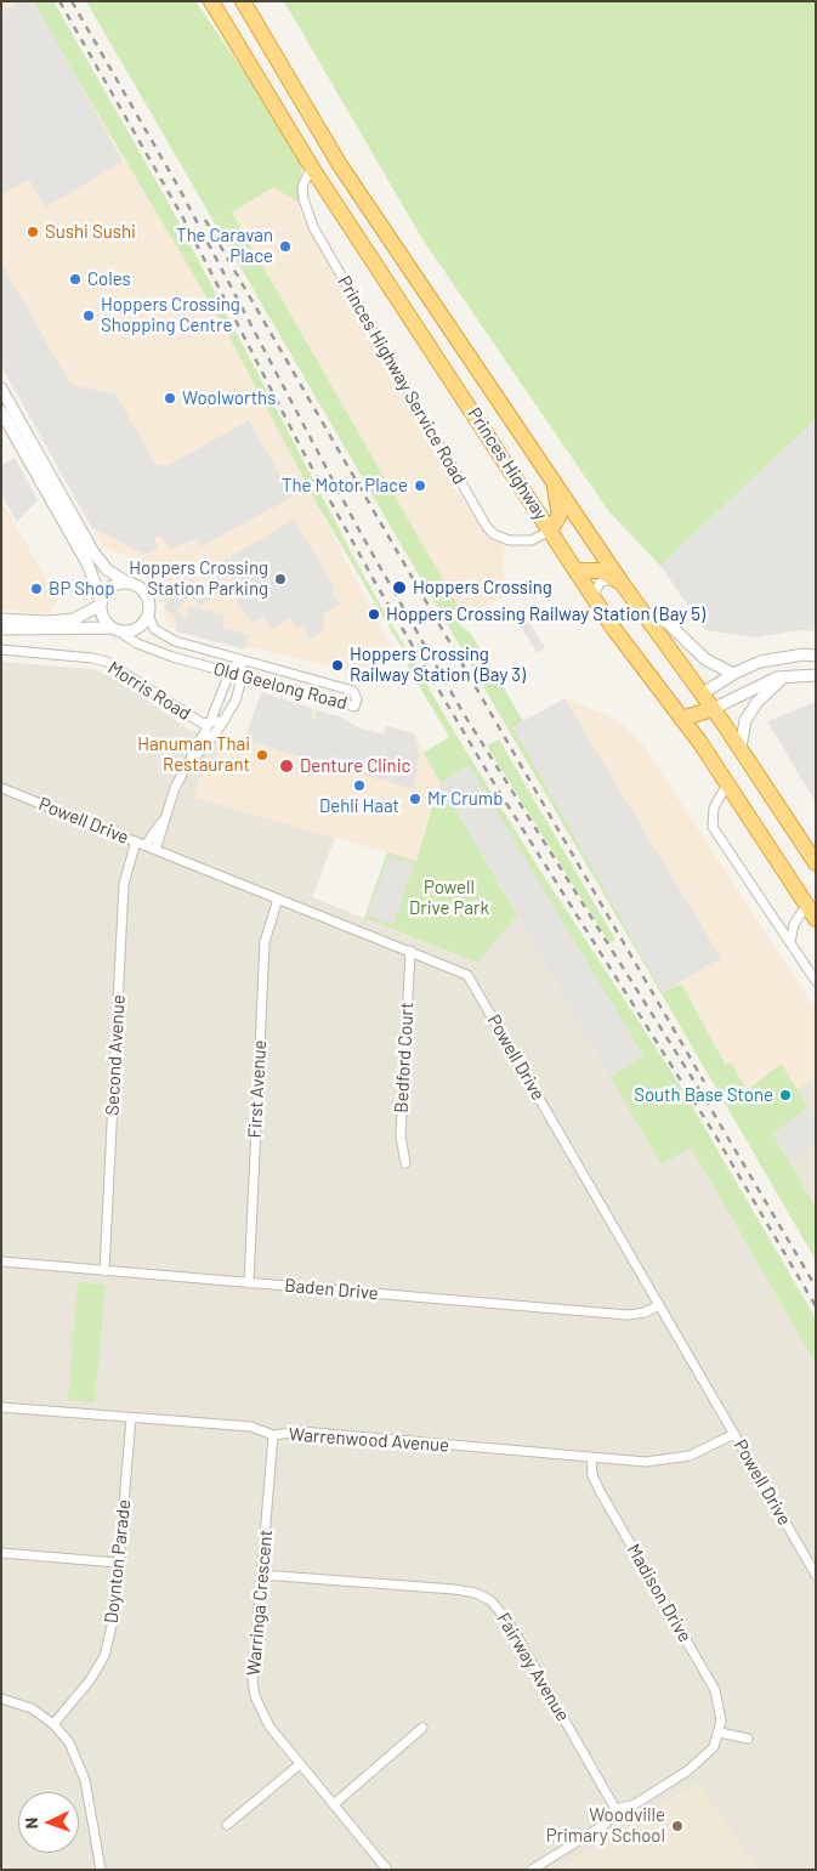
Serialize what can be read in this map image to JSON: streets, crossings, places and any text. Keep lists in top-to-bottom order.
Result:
{
  "streets": {
    "highway": ["Princes Highway"],
    "street": [
      "Princes Highway Service Road",
      "Old Geelong Road",
      "Morris Road",
      "Powell Drive",
      "Second Avenue",
      "Bedford Court",
      "First Avenue",
      "Baden Drive",
      "Warrenwood Avenue",
      "Doynton Parade",
      "Madison Drive",
      "Warringa Crescent",
      "Fairway Avenue"
    ]
  },
  "crossings": [
    ["Princes Highway Service Road", "Princes Highway"],
    ["Powell Drive", "Second Avenue"],
    ["Powell Drive", "Bedford Court"],
    ["Powell Drive", "First Avenue"],
    ["Powell Drive", "Baden Drive"],
    ["Powell Drive", "Warrenwood Avenue"],
    ["Second Avenue", "Baden Drive"],
    ["First Avenue", "Baden Drive"],
    ["Warrenwood Avenue", "Doynton Parade"],
    ["Warrenwood Avenue", "Madison Drive"],
    ["Warrenwood Avenue", "Warringa Crescent"],
    ["Warringa Crescent", "Fairway Avenue"]
  ],
  "parks": ["Powell Drive Park"],
  "places": [
    "Sushi Sushi",
    "The Caravan Place",
    "Coles",
    "Hoppers Crossing Shopping Centre",
    "Woolworths",
    "The Motor Place",
    "Hoppers Crossing Station Parking",
    "Hoppers Crossing",
    "BP Shop",
    "Hoppers Crossing Railway Station (Bay 5)",
    "Hoppers Crossing Railway Station (Bay 3)",
    "Hanuman Thai Restaurant",
    "Denture Clinic",
    "Dehli Haat",
    "Mr Crumb",
    "South Base Stone",
    "Woodville Primary School"
  ],
  "north": "left"
}
